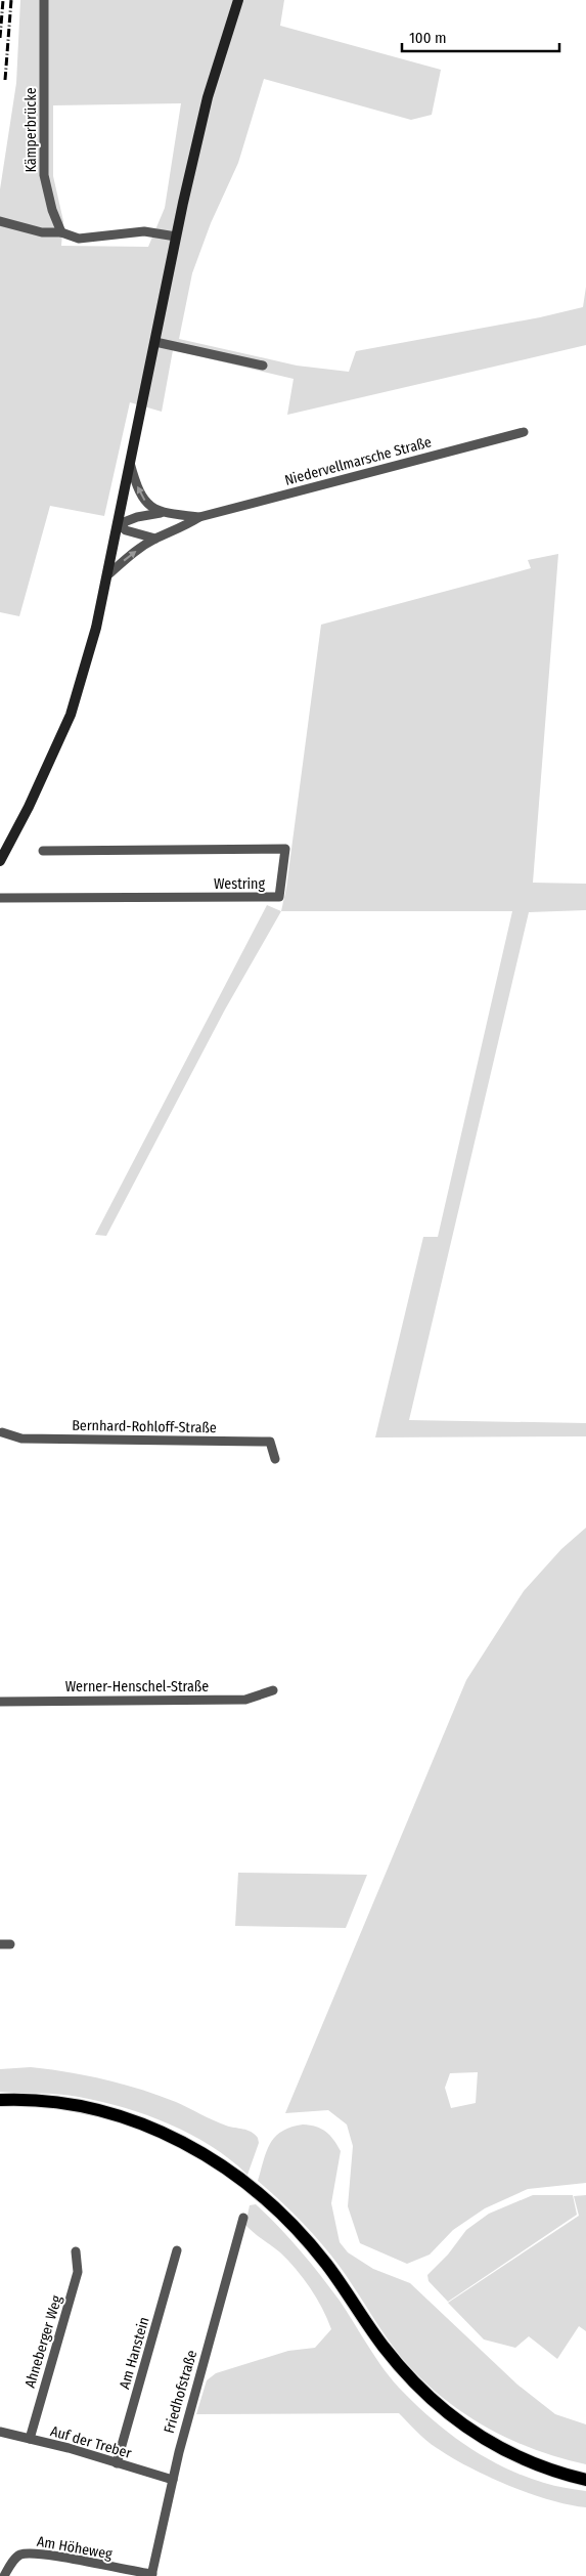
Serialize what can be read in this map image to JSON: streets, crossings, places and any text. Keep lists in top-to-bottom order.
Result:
{
  "streets": {
    "street": [
      "Kämperbrücke",
      "Niedervellmarsche Straße",
      "Westring",
      "Bernhard-Rohloff-Straße",
      "Werner-Henschel-Straße",
      "Ahneberger Weg",
      "Am Hanstein",
      "Friedhofstraße",
      "Auf der Treber",
      "Am Höheweg"
    ]
  },
  "crossings": [
    ["Ahneberger Weg", "Auf der Treber"],
    ["Am Hanstein", "Auf der Treber"],
    ["Friedhofstraße", "Auf der Treber"],
    ["Friedhofstraße", "Am Höheweg"]
  ],
  "scale_bar": "100 m"
}
